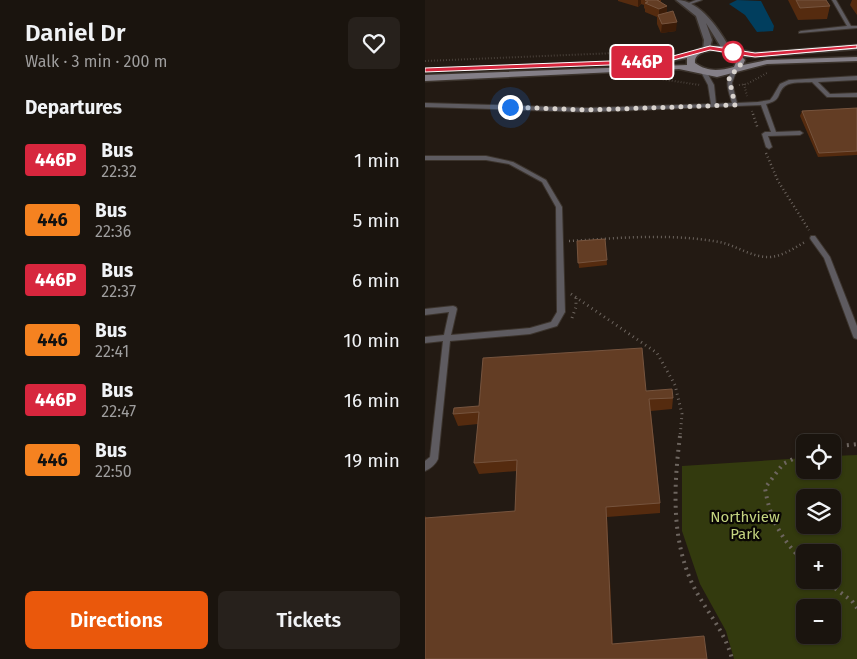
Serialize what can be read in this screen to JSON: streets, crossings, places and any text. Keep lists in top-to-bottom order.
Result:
{
  "parks": ["Northview Park"],
  "lines": ["bus line 446P"],
  "page": {
    "heading": [
      ["Daniel Dr", "Walk · 3 min · 200 m"],
      "Departures"
    ],
    "on_map": "446P",
    "list": [
      {
        "mark": "446P",
        "name": "Bus",
        "note": "22:32",
        "value": "1 min"
      },
      {
        "mark": "446",
        "name": "Bus",
        "note": "22:36",
        "value": "5 min"
      },
      {
        "mark": "446P",
        "name": "Bus",
        "note": "22:37",
        "value": "6 min"
      },
      {
        "mark": "446",
        "name": "Bus",
        "note": "22:41",
        "value": "10 min"
      },
      {
        "mark": "446P",
        "name": "Bus",
        "note": "22:47",
        "value": "16 min"
      },
      {
        "mark": "446",
        "name": "Bus",
        "note": "22:50",
        "value": "19 min"
      }
    ],
    "map_buttons": ["+", "−"],
    "buttons": ["Directions", "Tickets"]
  }
}
